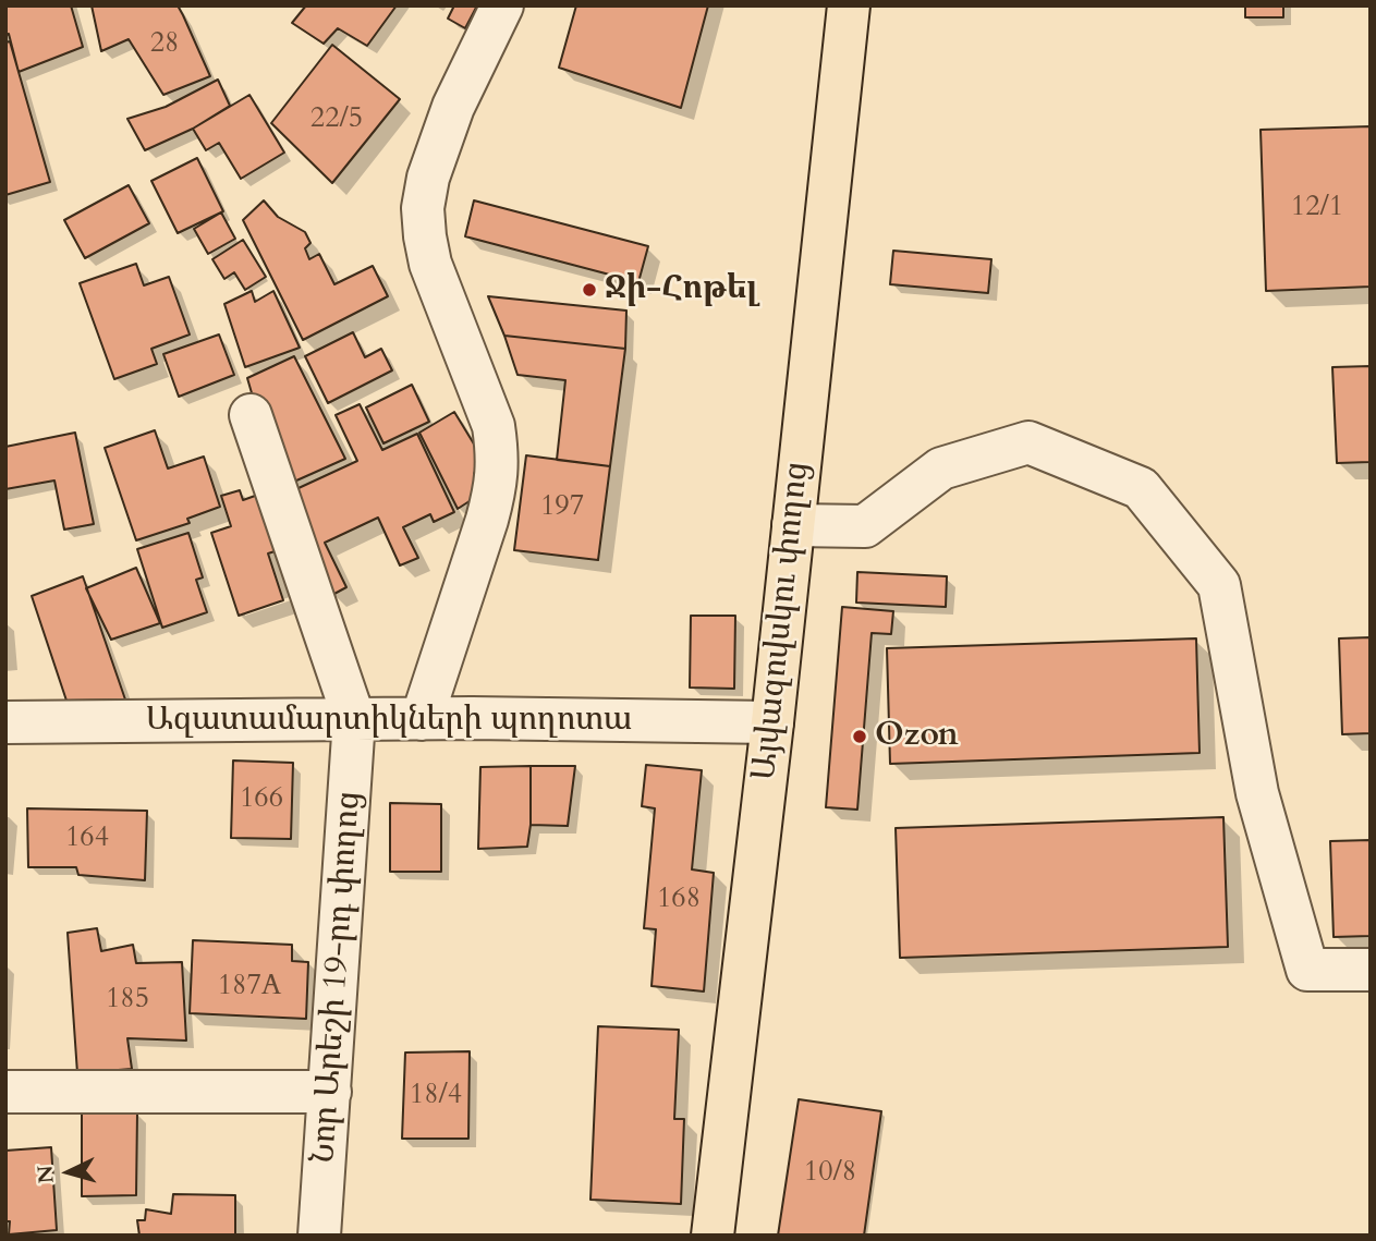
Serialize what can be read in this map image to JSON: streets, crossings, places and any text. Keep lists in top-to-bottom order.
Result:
{
  "streets": {
    "main road": ["Այվազովսկու փողոց"],
    "street": ["Ազատամարտիկների պողոտա", "Նոր Արեշի 19-րդ փողոց"]
  },
  "crossings": [
    ["Այվազովսկու փողոց", "Ազատամարտիկների պողոտա"],
    ["Ազատամարտիկների պողոտա", "Նոր Արեշի 19-րդ փողոց"]
  ],
  "places": ["Ջի-Հոթել", "Ozon"],
  "house_numbers": [
    "28",
    "22/5",
    "12/1",
    "197",
    "166",
    "164",
    "168",
    "187A",
    "185",
    "18/4",
    "10/8"
  ],
  "north": "left"
}
